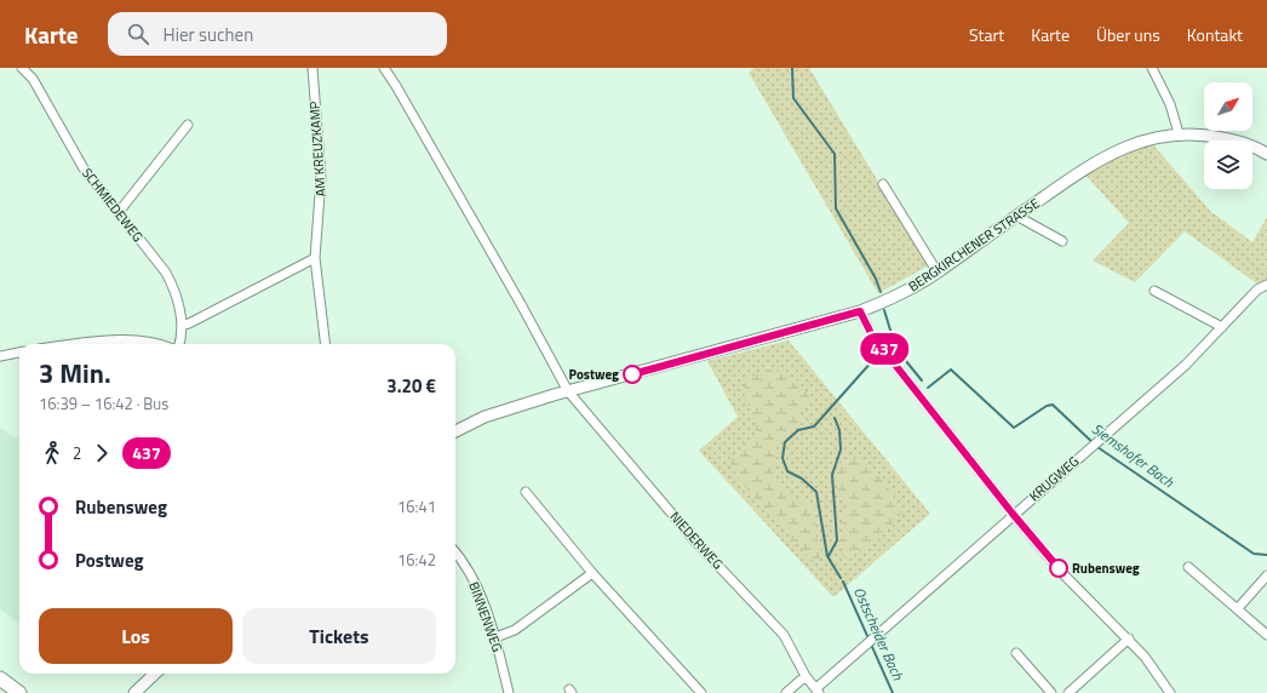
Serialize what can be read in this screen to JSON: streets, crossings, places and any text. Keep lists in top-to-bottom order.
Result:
{
  "streets": {
    "street": [
      "AM KREUZKAMP",
      "SCHMIEDEWEG",
      "BERGKIRCHENER STRASSE",
      "KRUGWEG",
      "NIEDERWEG",
      "BINNENWEG"
    ]
  },
  "crossings": [
    ["BERGKIRCHENER STRASSE", "NIEDERWEG"],
    ["KRUGWEG", "NIEDERWEG"]
  ],
  "water": ["Siemshofer Bach", "Ostscheider Bach"],
  "places": ["Postweg", "Rubensweg"],
  "lines": ["bus line 437"],
  "north": "top right",
  "page": {
    "header": "Karte",
    "search": "Hier suchen",
    "nav": [
      "Start",
      "Karte",
      "Über uns",
      "Kontakt"
    ],
    "on_map": "437",
    "heading": ["3 Min.", "16:39 – 16:42 · Bus", "3.20 €"],
    "legs": ["2", "437"],
    "list": [
      {
        "name": "Rubensweg",
        "value": "16:41"
      },
      {
        "name": "Postweg",
        "value": "16:42"
      }
    ],
    "buttons": ["Los", "Tickets"]
  }
}
